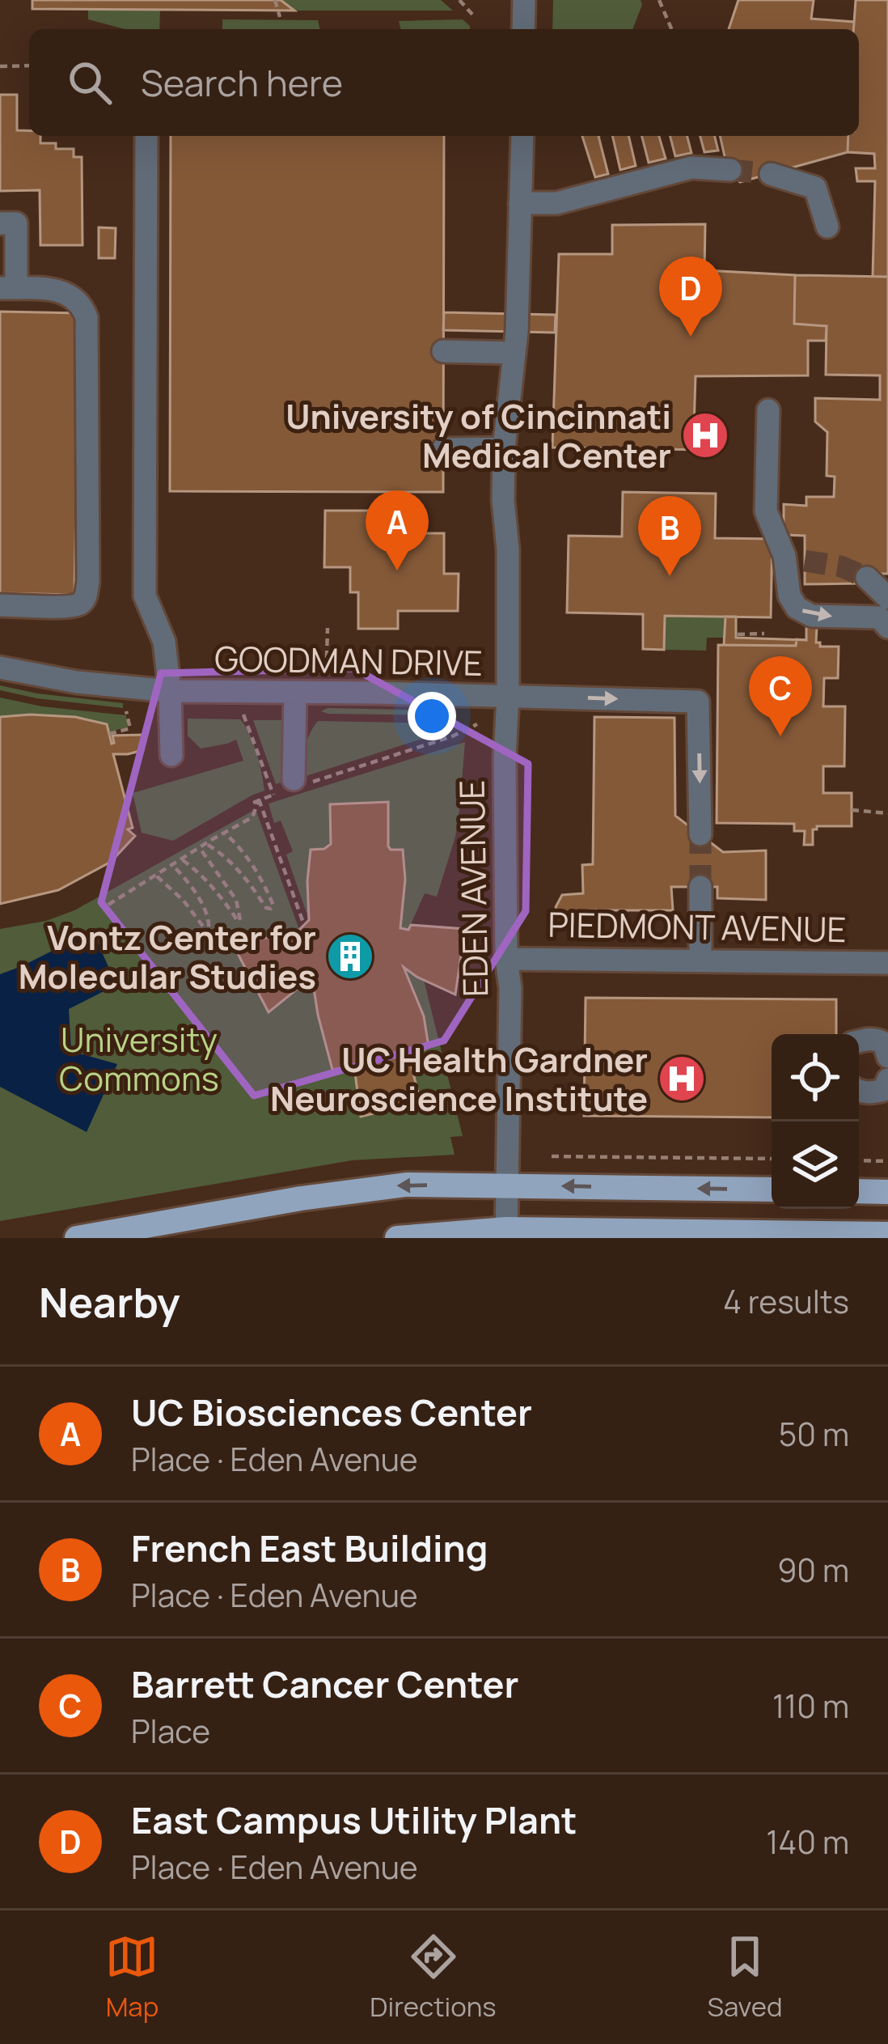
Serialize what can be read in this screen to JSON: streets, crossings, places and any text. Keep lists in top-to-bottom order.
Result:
{
  "streets": {
    "street": ["GOODMAN DRIVE", "EDEN AVENUE", "PIEDMONT AVENUE"]
  },
  "crossings": [
    ["GOODMAN DRIVE", "EDEN AVENUE"],
    ["EDEN AVENUE", "PIEDMONT AVENUE"]
  ],
  "parks": ["University Commons"],
  "places": {
    "hospital": ["University of Cincinnati Medical Center", "UC Health Gardner Neuroscience Institute"],
    "building": ["Vontz Center for Molecular Studies"]
  },
  "page": {
    "search": "Search here",
    "pins": [
      "D",
      "A",
      "B",
      "C"
    ],
    "heading": ["Nearby", "4 results"],
    "list": [
      {
        "mark": "A",
        "name": "UC Biosciences Center",
        "note": "Place · Eden Avenue",
        "value": "50 m"
      },
      {
        "mark": "B",
        "name": "French East Building",
        "note": "Place · Eden Avenue",
        "value": "90 m"
      },
      {
        "mark": "C",
        "name": "Barrett Cancer Center",
        "note": "Place",
        "value": "110 m"
      },
      {
        "mark": "D",
        "name": "East Campus Utility Plant",
        "note": "Place · Eden Avenue",
        "value": "140 m"
      }
    ],
    "nav": ["Map", "Directions", "Saved"]
  }
}
